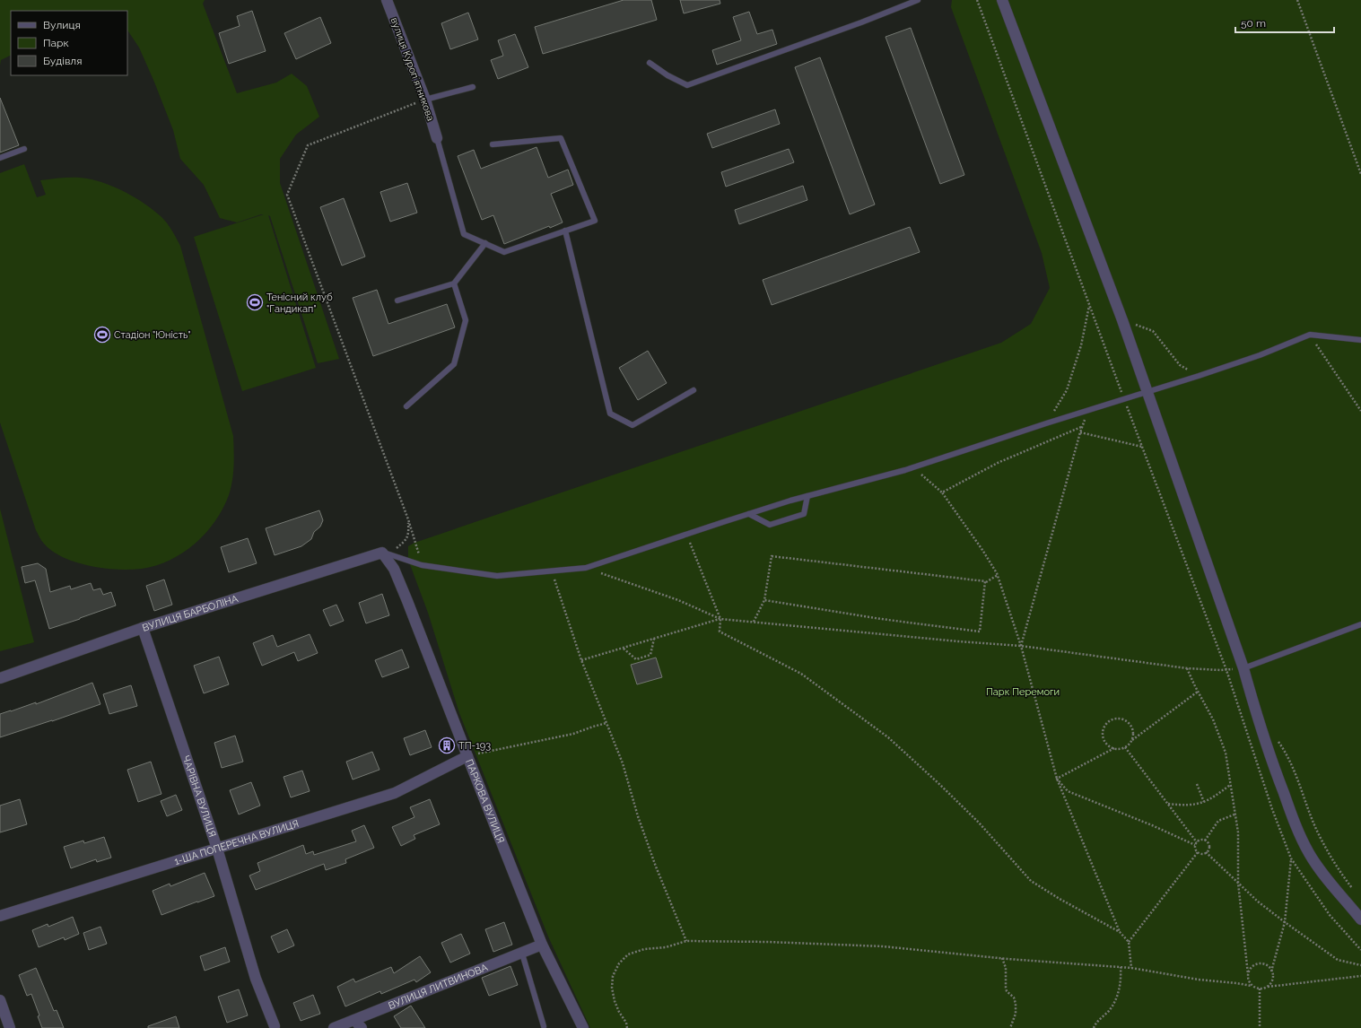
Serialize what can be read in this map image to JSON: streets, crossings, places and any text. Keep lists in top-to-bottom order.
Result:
{
  "streets": {
    "street": [
      "вулиця Куропʼятникова",
      "ВУЛИЦЯ БАРБОЛІНА",
      "ЧАРІВНА ВУЛИЦЯ",
      "ПАРКОВА ВУЛИЦЯ",
      "1-ША ПОПЕРЕЧНА ВУЛИЦЯ",
      "ВУЛИЦЯ ЛИТВИНОВА"
    ]
  },
  "crossings": [
    ["ВУЛИЦЯ БАРБОЛІНА", "ЧАРІВНА ВУЛИЦЯ"],
    ["ВУЛИЦЯ БАРБОЛІНА", "ПАРКОВА ВУЛИЦЯ"],
    ["ЧАРІВНА ВУЛИЦЯ", "1-ША ПОПЕРЕЧНА ВУЛИЦЯ"],
    ["ПАРКОВА ВУЛИЦЯ", "1-ША ПОПЕРЕЧНА ВУЛИЦЯ"],
    ["ПАРКОВА ВУЛИЦЯ", "ВУЛИЦЯ ЛИТВИНОВА"]
  ],
  "parks": ["Парк Перемоги"],
  "places": {
    "sports": ["Тенісний клуб \"Гандикап\"", "Стадіон \"Юність\""],
    "building": ["ТП-193"]
  },
  "legend": ["Вулиця", "Парк", "Будівля"],
  "scale_bar": "50 m"
}
